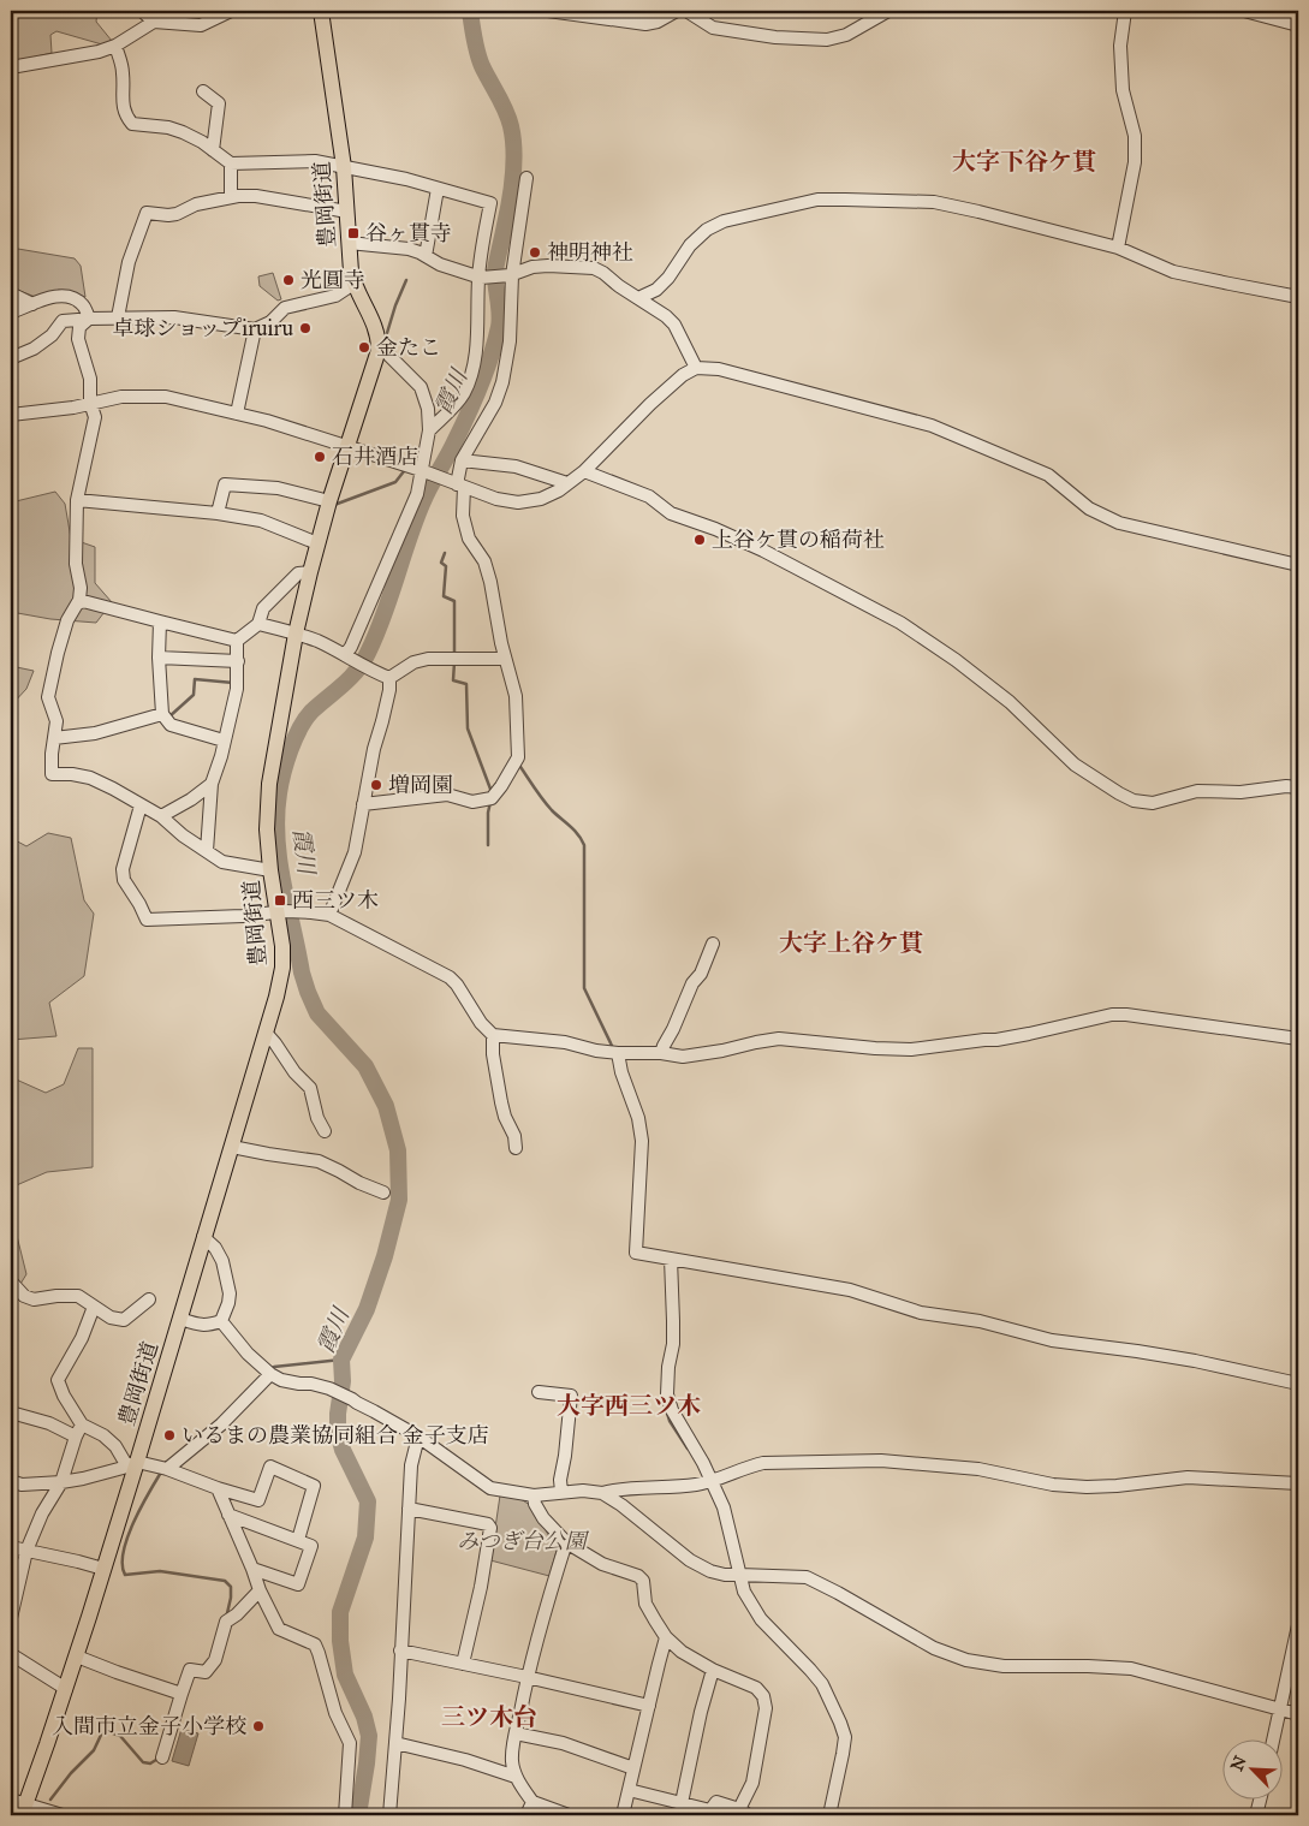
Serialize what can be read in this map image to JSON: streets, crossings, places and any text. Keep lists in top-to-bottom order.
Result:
{
  "streets": {
    "main road": ["豊岡街道"]
  },
  "districts": [
    "大字下谷ケ貫",
    "大字上谷ケ貫",
    "大字西三ツ木",
    "三ツ木台"
  ],
  "water": ["霞川"],
  "parks": ["みつぎ台公園"],
  "places": {
    "transit": ["谷ヶ貫寺", "西三ツ木"],
    "other": [
      "神明神社",
      "光圓寺",
      "卓球ショップiruiru",
      "金たこ",
      "石井酒店",
      "上谷ケ貫の稲荷社",
      "増岡園",
      "いるまの農業協同組合 金子支店",
      "入間市立金子小学校"
    ]
  },
  "north": "top left"
}
